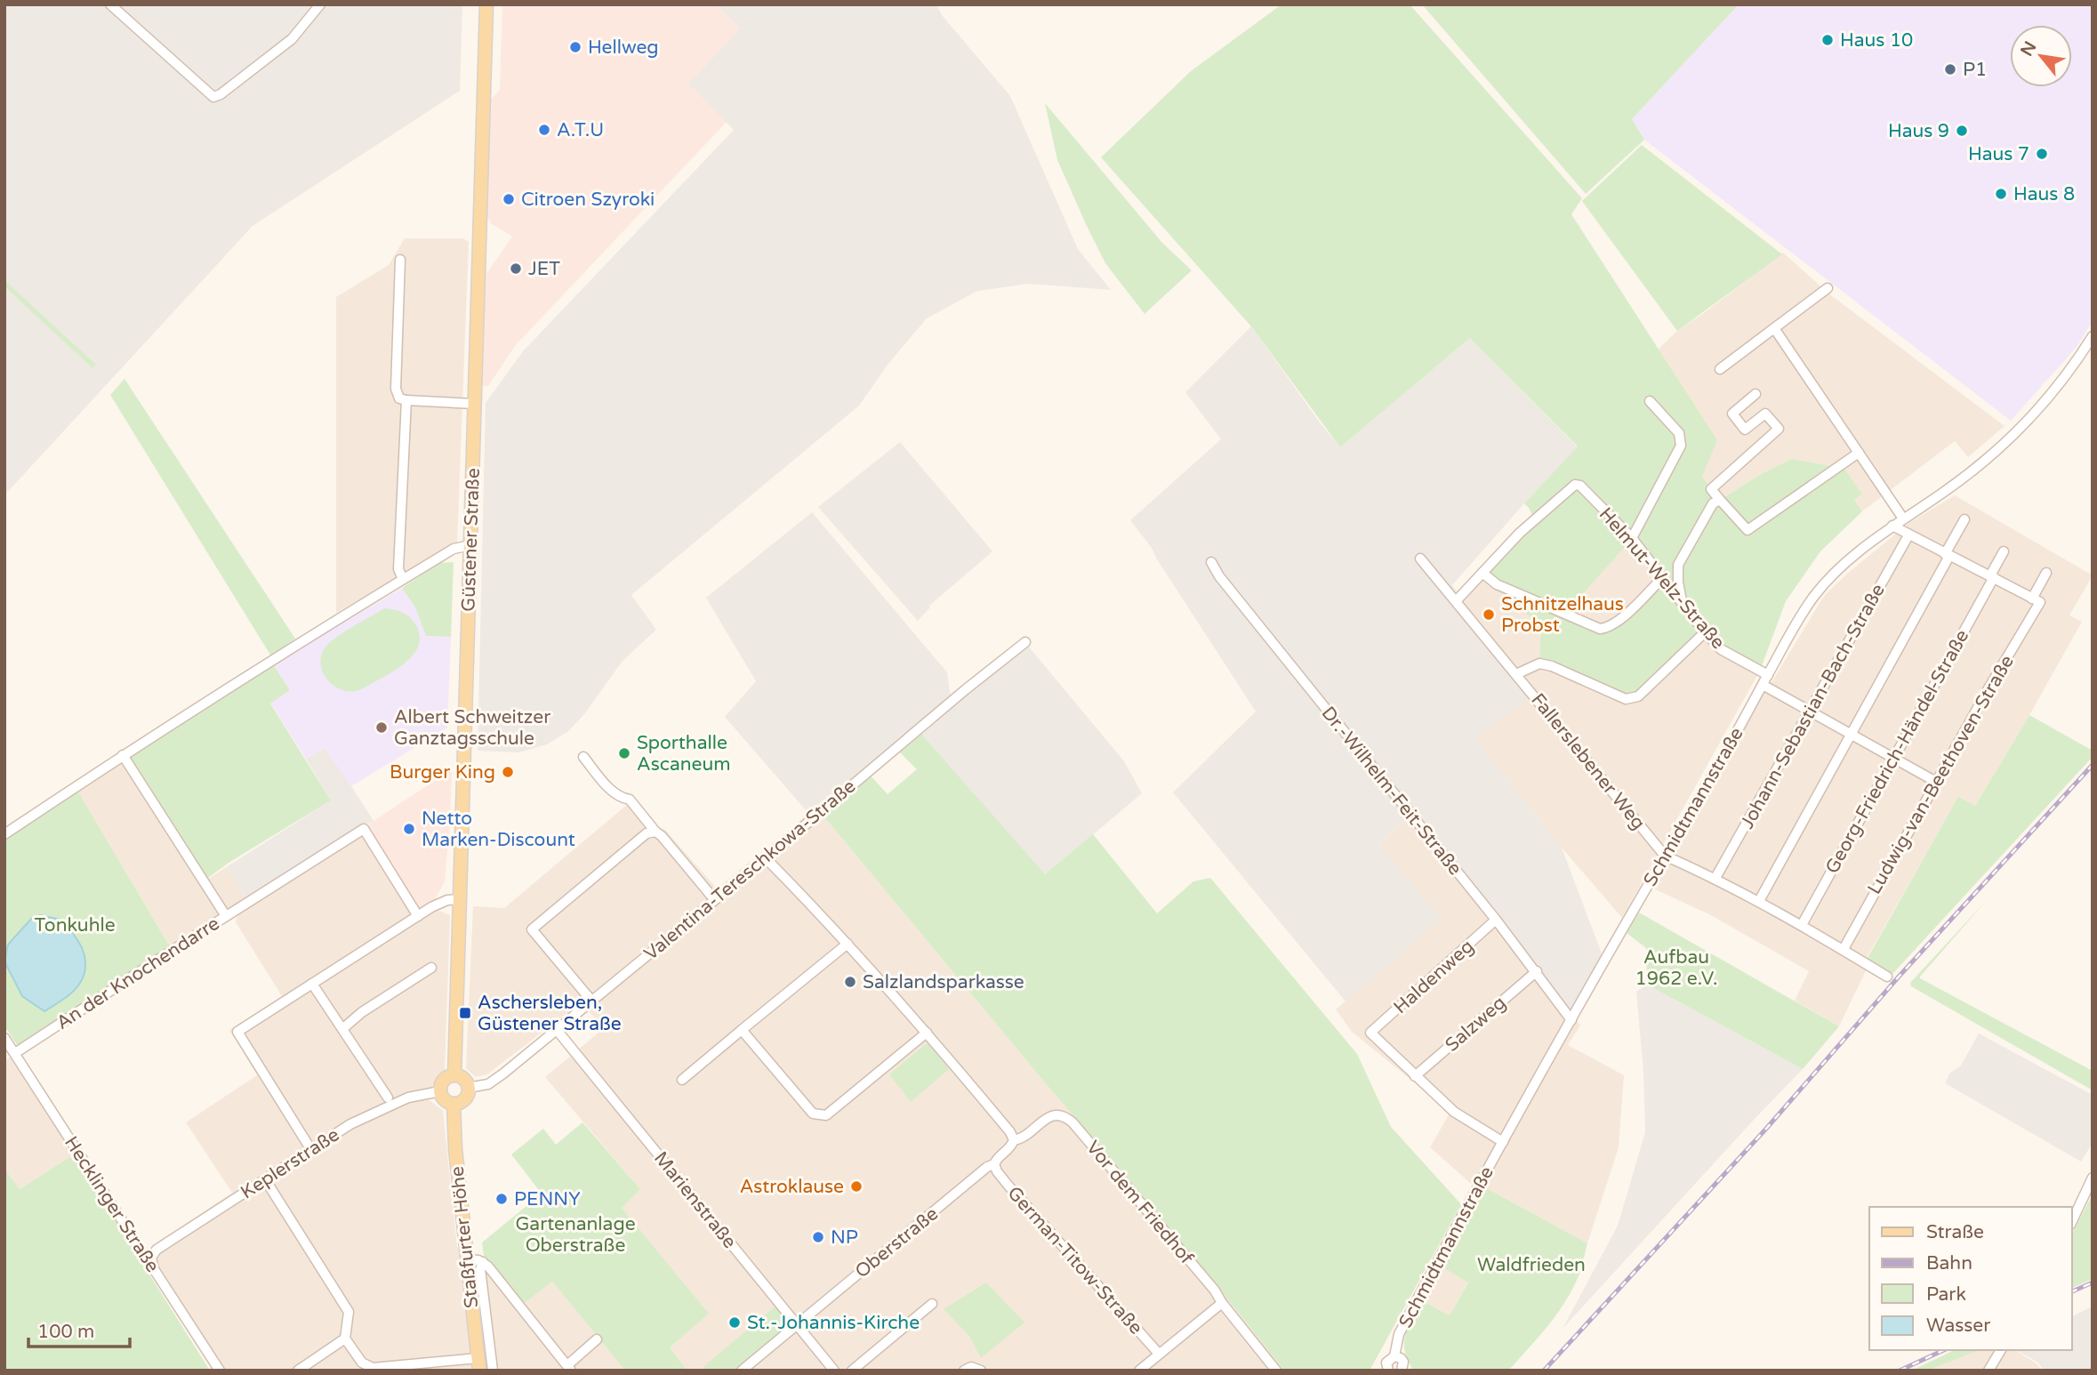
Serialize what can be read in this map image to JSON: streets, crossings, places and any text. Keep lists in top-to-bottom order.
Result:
{
  "streets": {
    "main road": ["Güstener Straße", "Staßfurter Höhe"],
    "street": [
      "Helmut-Welz-Straße",
      "Johann-Sebastian-Bach-Straße",
      "Georg-Friedrich-Händel-Straße",
      "Fallerslebener Weg",
      "Ludwig-van-Beethoven-Straße",
      "Dr.-Wilhelm-Feit-Straße",
      "Schmidtmannstraße",
      "Valentina-Tereschkowa-Straße",
      "An der Knochendarre",
      "Haldenweg",
      "Salzweg",
      "Keplerstraße",
      "Marienstraße",
      "Vor dem Friedhof",
      "Hecklinger Straße",
      "Oberstraße",
      "German-Titow-Straße"
    ]
  },
  "crossings": [
    ["Güstener Straße", "Valentina-Tereschkowa-Straße"],
    ["Güstener Straße", "Keplerstraße"],
    ["Güstener Straße", "Staßfurter Höhe"],
    ["Helmut-Welz-Straße", "Fallerslebener Weg"],
    ["Helmut-Welz-Straße", "Schmidtmannstraße"],
    ["Johann-Sebastian-Bach-Straße", "Fallerslebener Weg"],
    ["Georg-Friedrich-Händel-Straße", "Fallerslebener Weg"],
    ["Fallerslebener Weg", "Ludwig-van-Beethoven-Straße"],
    ["Fallerslebener Weg", "Schmidtmannstraße"],
    ["Dr.-Wilhelm-Feit-Straße", "Schmidtmannstraße"],
    ["Dr.-Wilhelm-Feit-Straße", "Haldenweg"],
    ["Dr.-Wilhelm-Feit-Straße", "Salzweg"],
    ["Valentina-Tereschkowa-Straße", "Keplerstraße"],
    ["Valentina-Tereschkowa-Straße", "Marienstraße"],
    ["Valentina-Tereschkowa-Straße", "Staßfurter Höhe"],
    ["An der Knochendarre", "Hecklinger Straße"],
    ["Haldenweg", "Salzweg"],
    ["Keplerstraße", "Hecklinger Straße"],
    ["Keplerstraße", "Staßfurter Höhe"],
    ["Marienstraße", "Oberstraße"],
    ["Vor dem Friedhof", "Oberstraße"],
    ["Oberstraße", "German-Titow-Straße"]
  ],
  "parks": [
    "Tonkuhle",
    "Aufbau 1962 e.V.",
    "Gartenanlage Oberstraße",
    "Waldfrieden"
  ],
  "places": {
    "other": [
      "Haus 10",
      "Hellweg",
      "P1",
      "A.T.U",
      "Haus 9",
      "Haus 7",
      "Haus 8",
      "Citroen Szyroki",
      "JET",
      "Schnitzelhaus Probst",
      "Albert Schweitzer Ganztagsschule",
      "Sporthalle Ascaneum",
      "Burger King",
      "Netto Marken-Discount",
      "Salzlandsparkasse",
      "Astroklause",
      "PENNY",
      "NP",
      "St.-Johannis-Kirche"
    ],
    "transit": ["Aschersleben, Güstener Straße"]
  },
  "legend": [
    "Straße",
    "Bahn",
    "Park",
    "Wasser"
  ],
  "scale_bar": "100 m",
  "north": "top left"
}
